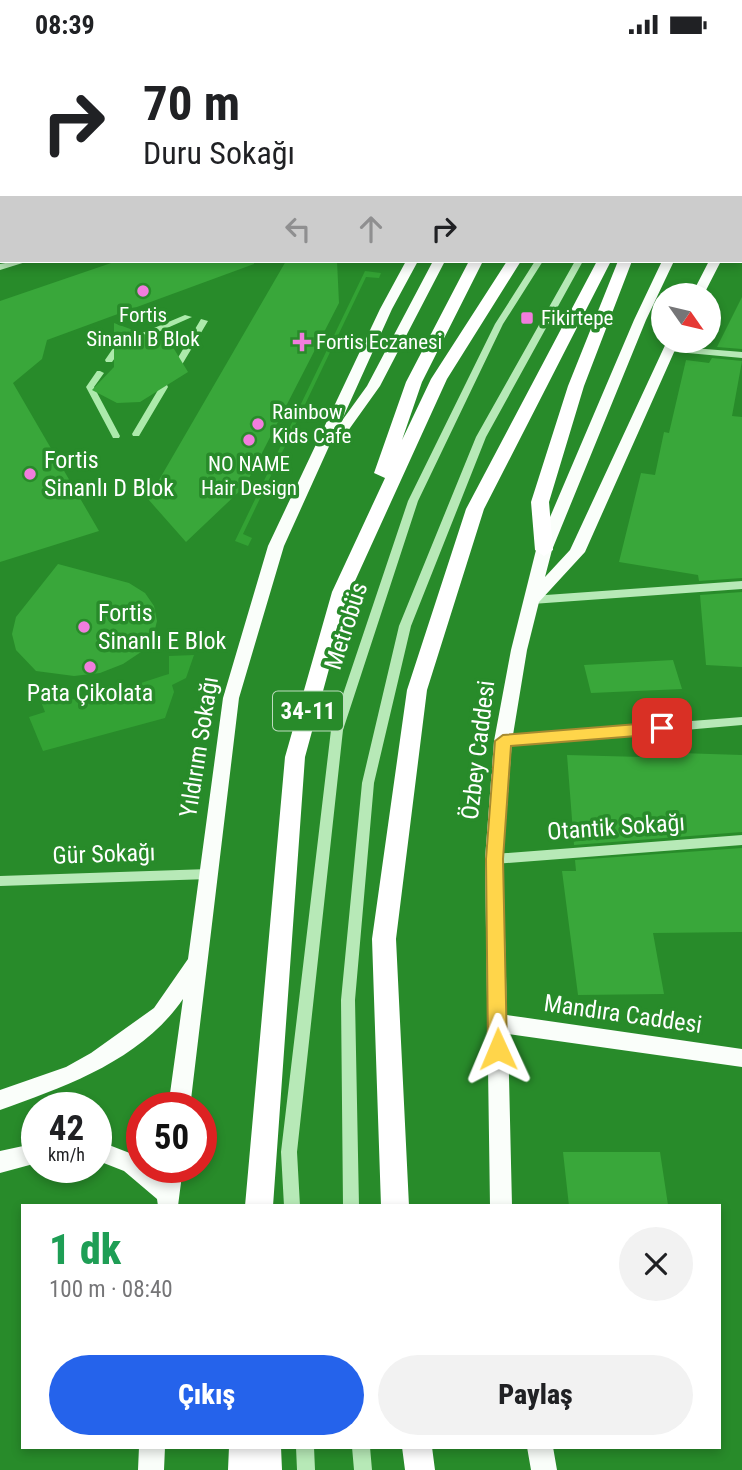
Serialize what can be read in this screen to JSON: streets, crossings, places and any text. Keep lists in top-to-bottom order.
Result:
{
  "streets": {
    "highway": ["34-11"],
    "main road": ["Yıldırım Sokağı", "Özbey Caddesi", "Mandıra Caddesi"],
    "street": ["Metrobüs", "Otantik Sokağı", "Gür Sokağı"]
  },
  "crossings": [
    ["Yıldırım Sokağı", "Gür Sokağı"],
    ["Özbey Caddesi", "Otantik Sokağı"],
    ["Özbey Caddesi", "Mandıra Caddesi"]
  ],
  "places": {
    "other": [
      "Fortis Sinanlı B Blok",
      "Rainbow Kids Cafe",
      "NO NAME Hair Design",
      "Fortis Sinanlı D Blok",
      "Fortis Sinanlı E Blok",
      "Pata Çikolata"
    ],
    "transit": ["Fikirtepe"],
    "health": ["Fortis Eczanesi"]
  },
  "north": "bottom right",
  "page": {
    "status": "08:39",
    "turn": ["70 m", "Duru Sokağı"],
    "speed": "42 km/h",
    "limit": "50",
    "heading": ["1 dk", "100 m · 08:40"],
    "buttons": ["Çıkış", "Paylaş"]
  }
}
